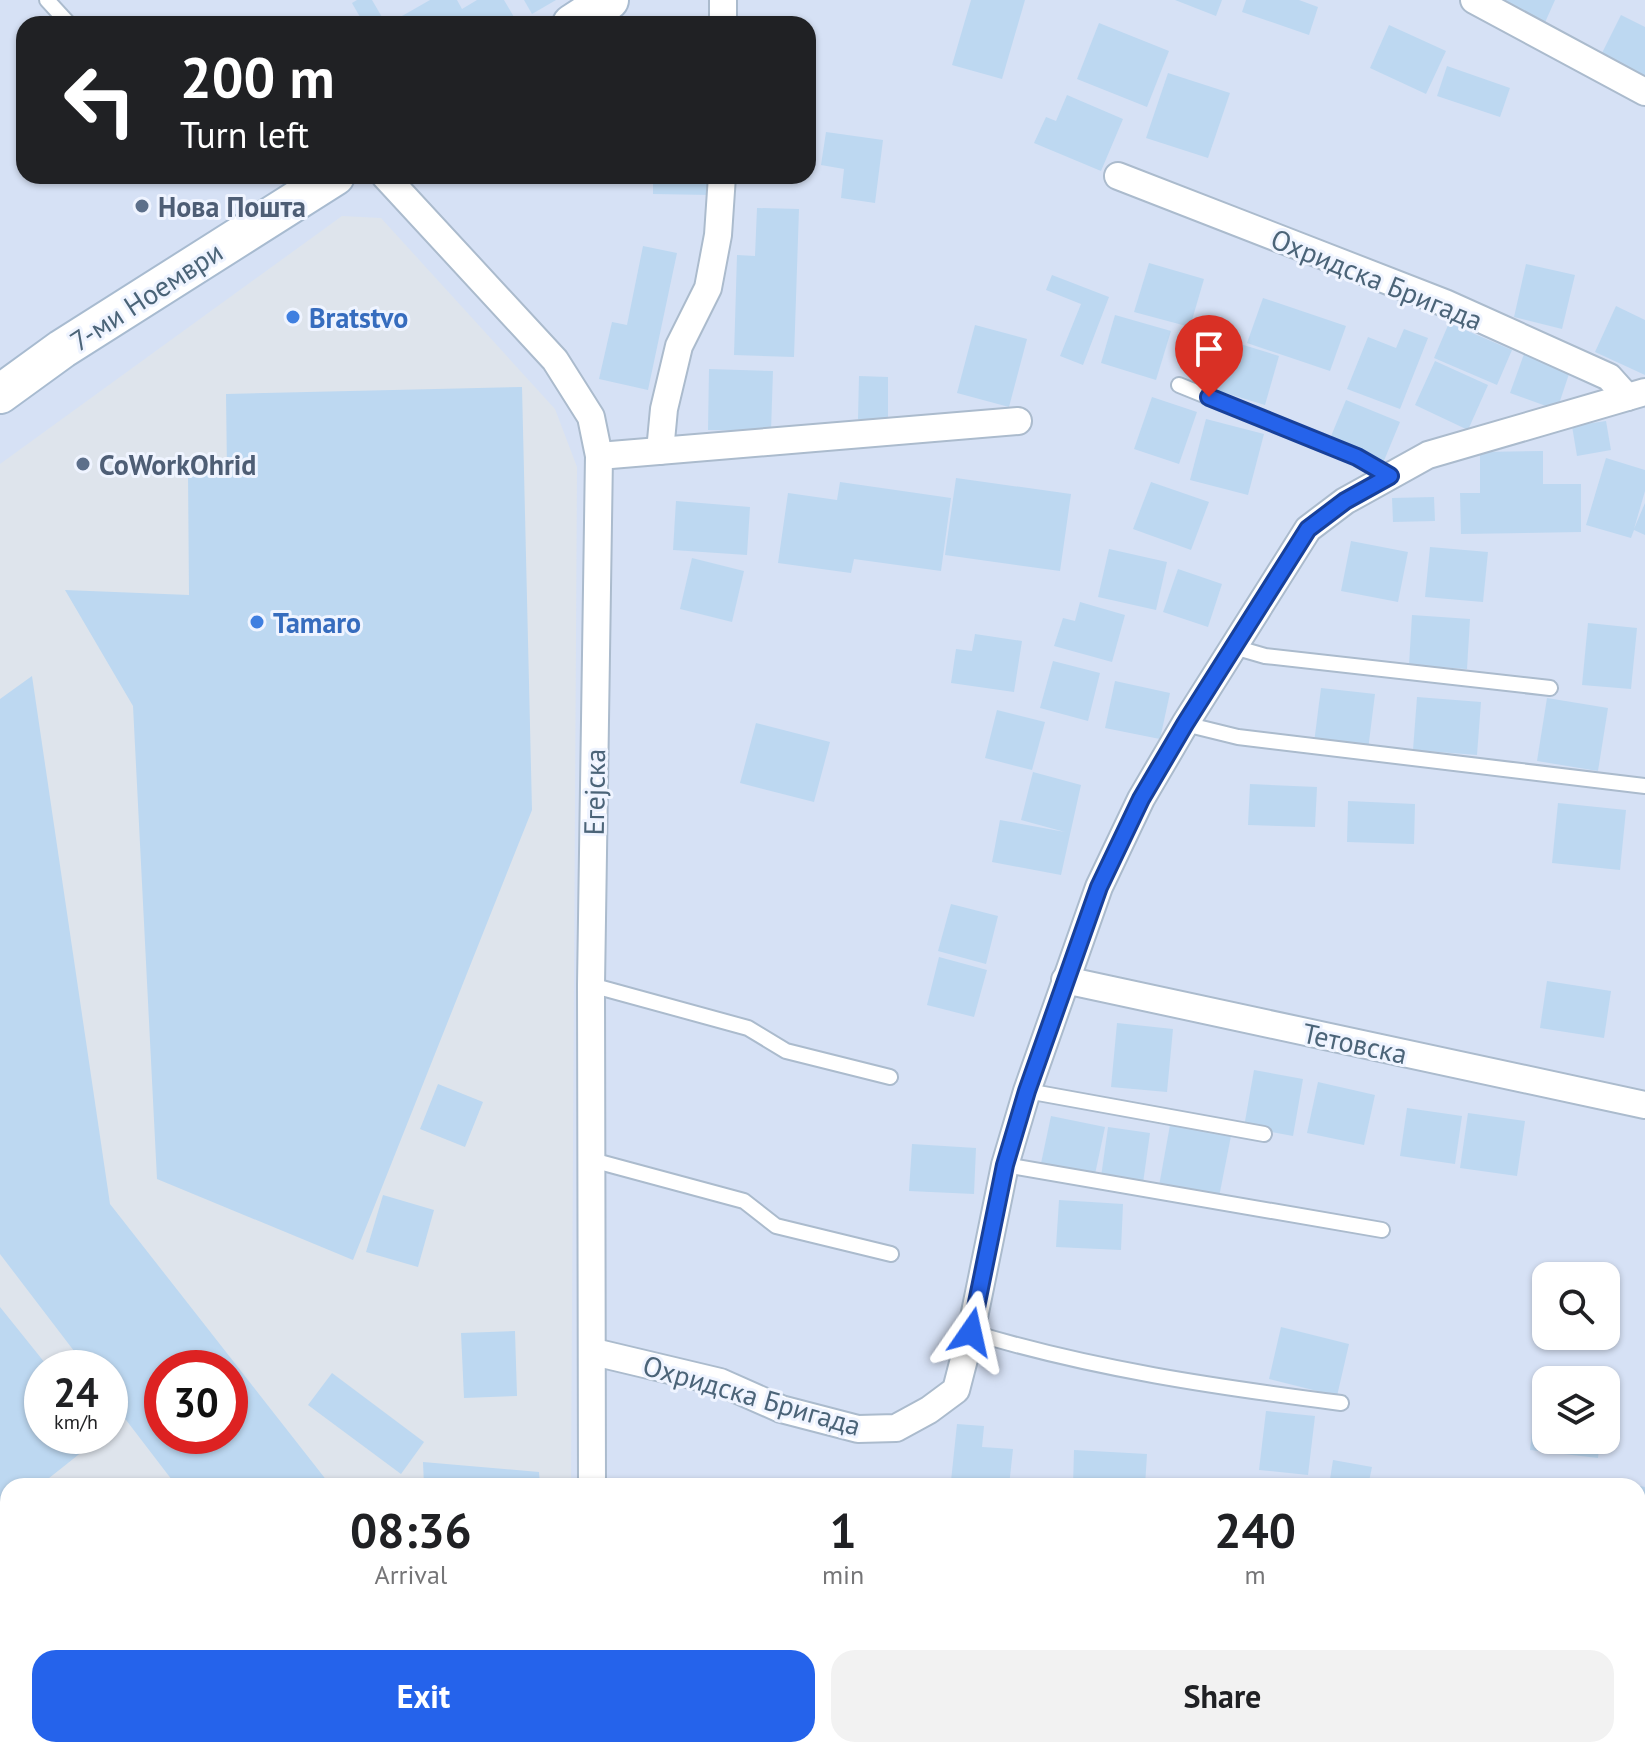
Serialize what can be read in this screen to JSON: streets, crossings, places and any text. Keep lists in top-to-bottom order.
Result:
{
  "streets": {
    "street": [
      "Охридска Бригада",
      "7-ми Ноември",
      "Егејска",
      "Тетовска"
    ]
  },
  "crossings": [
    ["Охридска Бригада", "Егејска"],
    ["Охридска Бригада", "Тетовска"]
  ],
  "places": [
    "Нова Пошта",
    "Bratstvo",
    "CoWorkOhrid",
    "Tamaro"
  ],
  "page": {
    "turn": ["200 m", "Turn left"],
    "speed": "24 km/h",
    "limit": "30",
    "eta": [
      "08:36",
      "Arrival",
      "1",
      "min",
      "240",
      "m"
    ],
    "buttons": ["Exit", "Share"]
  }
}
